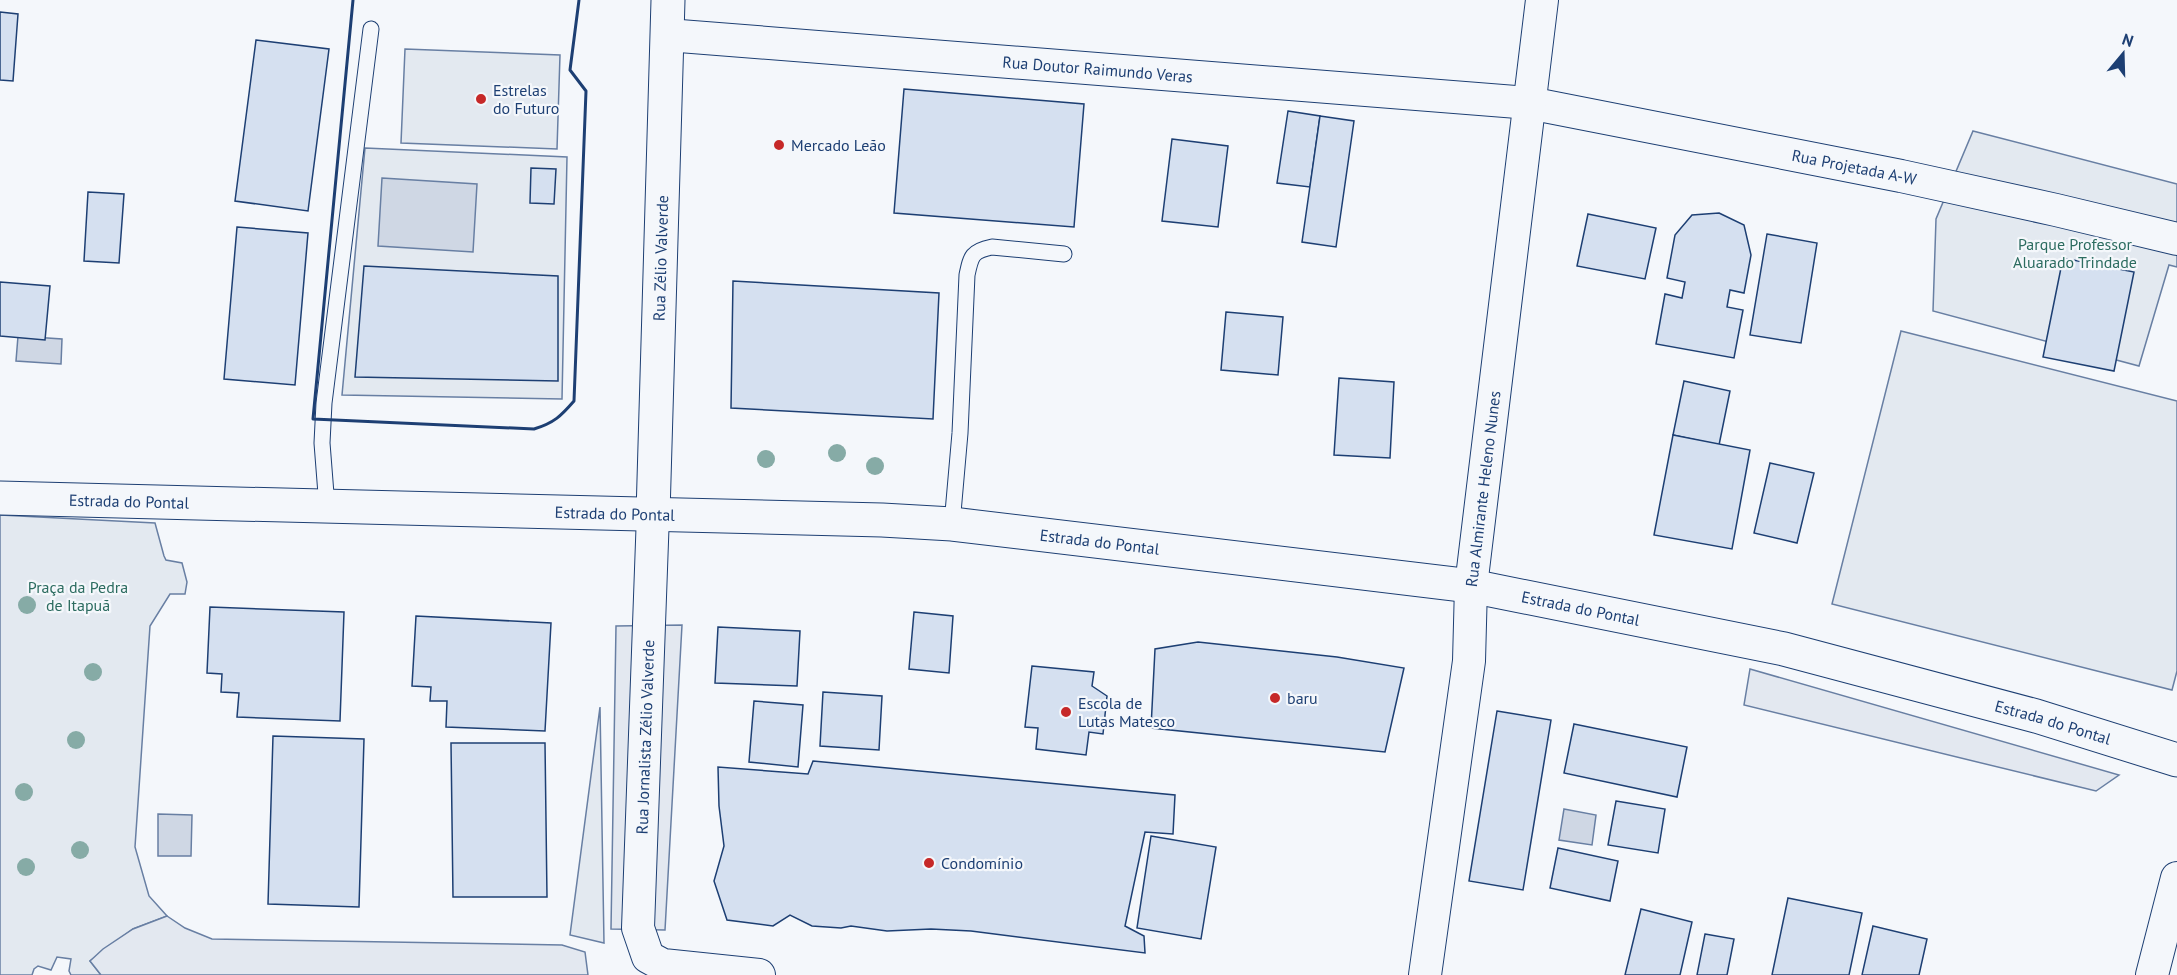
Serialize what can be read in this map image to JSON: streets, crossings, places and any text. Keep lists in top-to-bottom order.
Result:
{
  "streets": {
    "main road": ["Rua Zélio Valverde", "Estrada do Pontal"],
    "street": [
      "Rua Doutor Raimundo Veras",
      "Rua Projetada A-W",
      "Rua Almirante Heleno Nunes",
      "Rua Jornalista Zélio Valverde"
    ]
  },
  "crossings": [
    ["Rua Doutor Raimundo Veras", "Rua Projetada A-W"],
    ["Rua Doutor Raimundo Veras", "Rua Zélio Valverde"],
    ["Rua Doutor Raimundo Veras", "Rua Almirante Heleno Nunes"],
    ["Rua Projetada A-W", "Rua Almirante Heleno Nunes"],
    ["Rua Zélio Valverde", "Estrada do Pontal"],
    ["Rua Zélio Valverde", "Rua Jornalista Zélio Valverde"],
    ["Rua Almirante Heleno Nunes", "Estrada do Pontal"],
    ["Estrada do Pontal", "Rua Jornalista Zélio Valverde"]
  ],
  "parks": ["Parque Professor Aluarado Trindade", "Praça da Pedra de Itapuã"],
  "places": [
    "Estrelas do Futuro",
    "Mercado Leão",
    "baru",
    "Escola de Lutas Matesco",
    "Condomínio"
  ],
  "north": "top"
}
